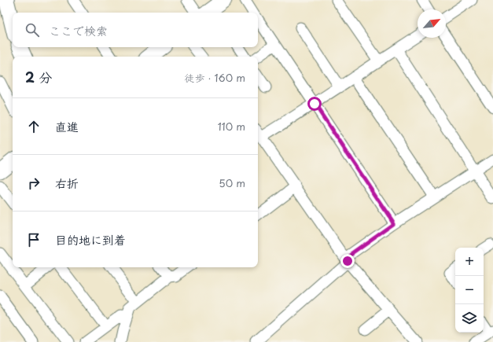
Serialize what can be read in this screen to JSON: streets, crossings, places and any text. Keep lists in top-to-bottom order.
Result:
{
  "north": "top right",
  "page": {
    "search": "ここで検索",
    "heading": ["2 分", "徒歩 · 160 m"],
    "list": [
      ["直進", "110 m"],
      ["右折", "50 m"],
      "目的地に到着"
    ],
    "map_buttons": ["+", "−"]
  }
}
